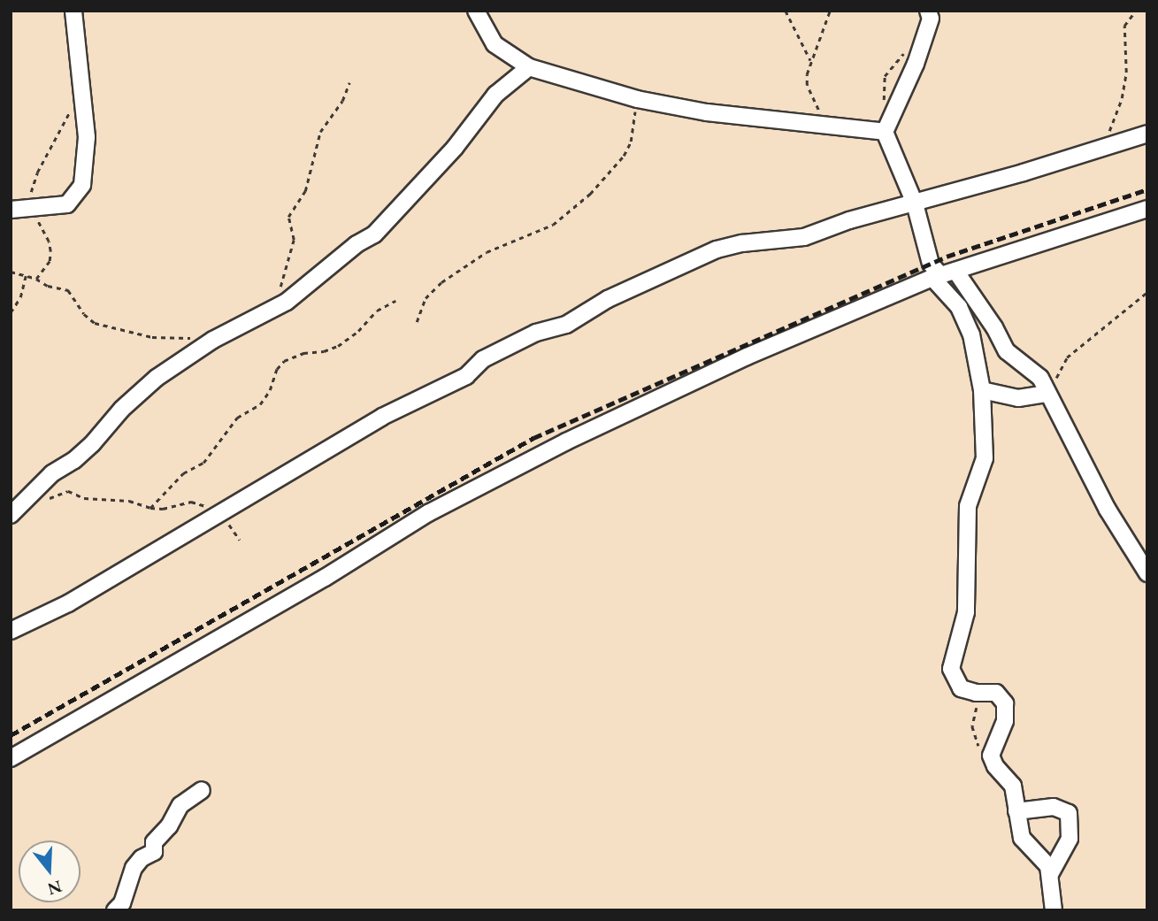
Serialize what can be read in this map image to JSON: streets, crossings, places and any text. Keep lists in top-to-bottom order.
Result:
{
  "north": "bottom"
}
